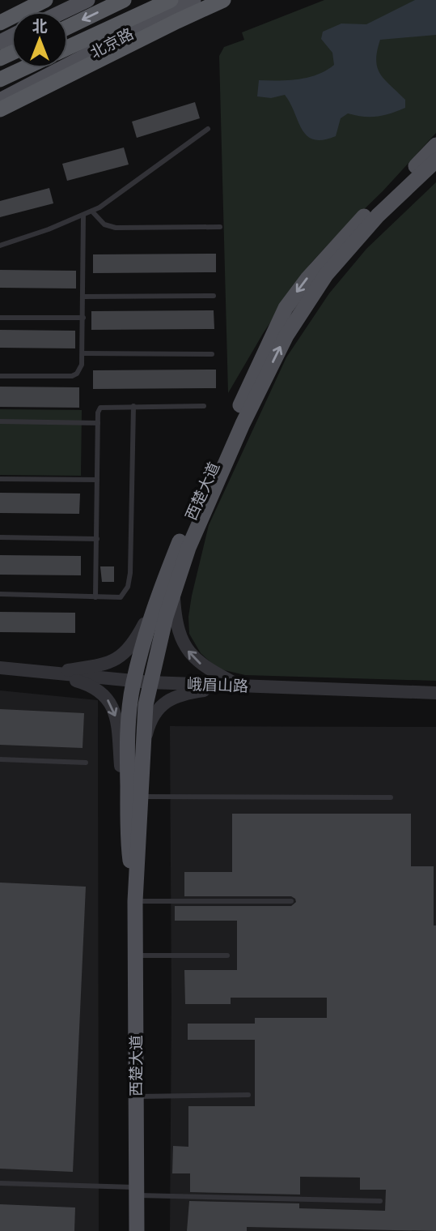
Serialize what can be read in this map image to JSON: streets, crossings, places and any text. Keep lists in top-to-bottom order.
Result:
{
  "streets": {
    "main road": ["北京路", "西楚大道"],
    "street": ["峨眉山路"]
  },
  "crossings": [
    ["西楚大道", "峨眉山路"]
  ],
  "north": "top"
}
